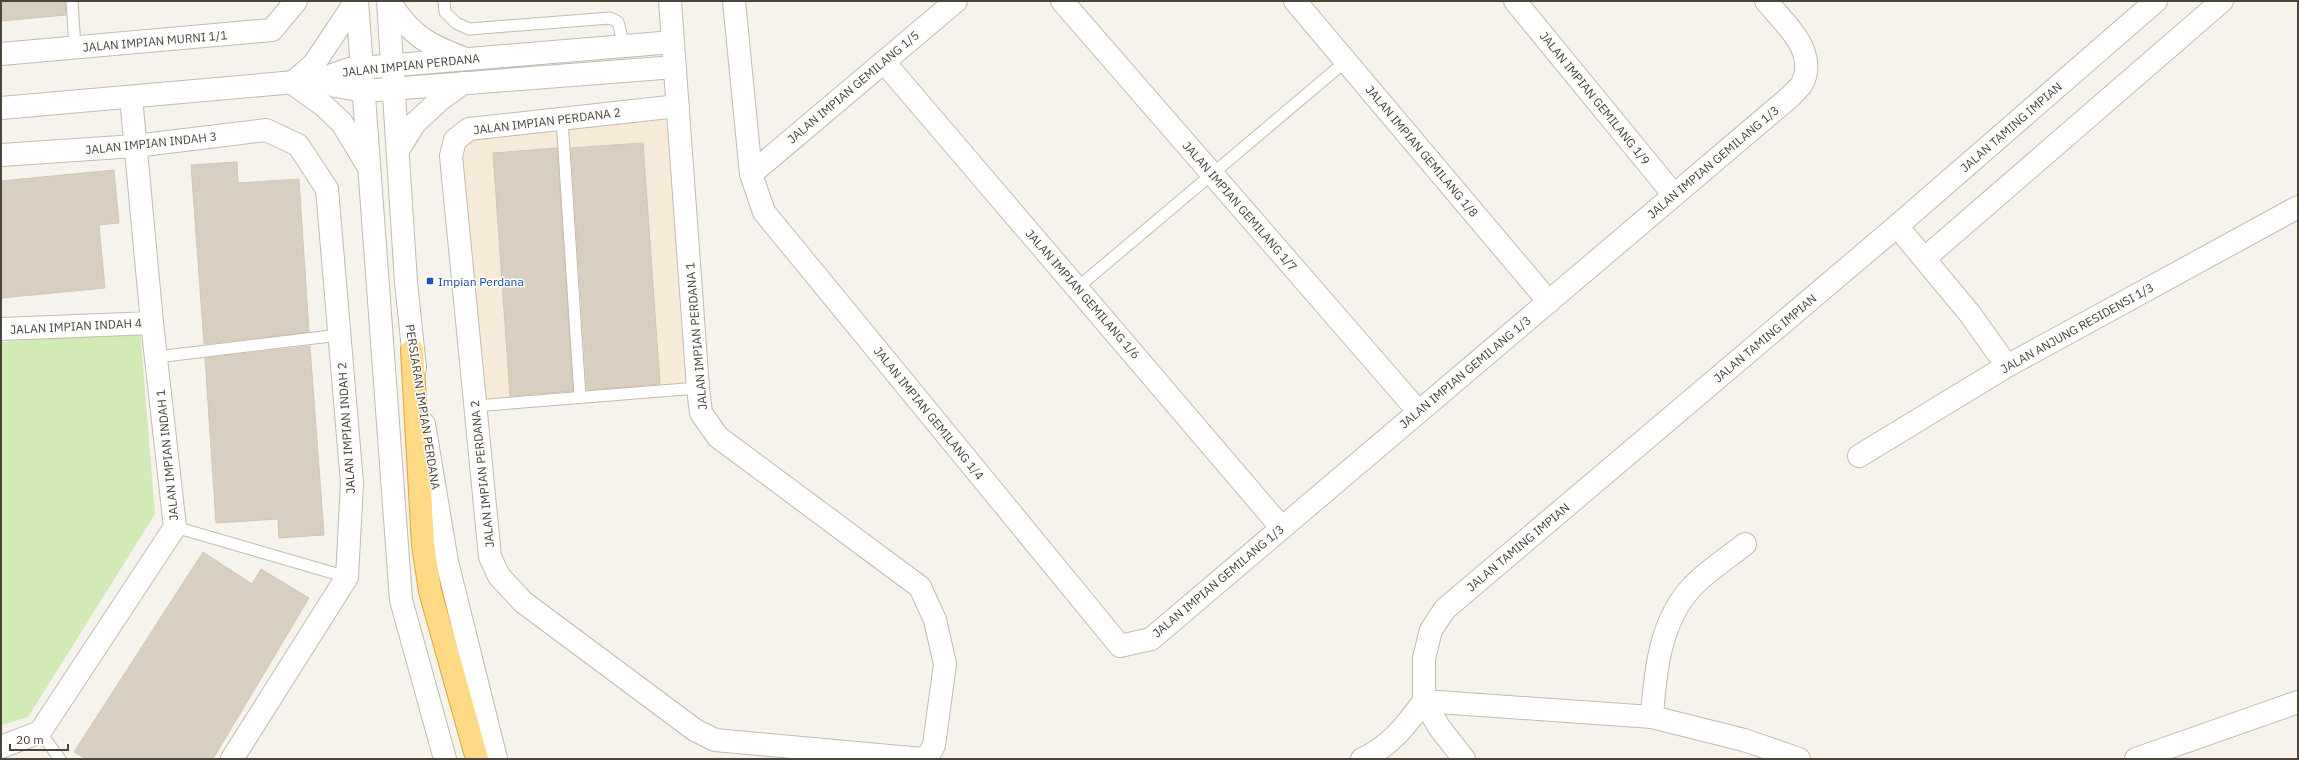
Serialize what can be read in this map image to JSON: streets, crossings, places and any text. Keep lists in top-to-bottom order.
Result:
{
  "streets": {
    "street": [
      "JALAN IMPIAN MURNI 1/1",
      "JALAN IMPIAN PERDANA",
      "JALAN IMPIAN GEMILANG 1/5",
      "JALAN IMPIAN GEMILANG 1/9",
      "JALAN IMPIAN PERDANA 2",
      "JALAN TAMING IMPIAN",
      "JALAN IMPIAN INDAH 3",
      "JALAN IMPIAN GEMILANG 1/8",
      "JALAN IMPIAN GEMILANG 1/3",
      "JALAN IMPIAN GEMILANG 1/7",
      "JALAN IMPIAN GEMILANG 1/6",
      "JALAN IMPIAN INDAH 4",
      "JALAN ANJUNG RESIDENSI 1/3",
      "JALAN IMPIAN PERDANA 1",
      "PERSIARAN IMPIAN PERDANA",
      "JALAN IMPIAN GEMILANG 1/4",
      "JALAN IMPIAN INDAH 2",
      "JALAN IMPIAN INDAH 1"
    ]
  },
  "crossings": [
    ["JALAN IMPIAN PERDANA", "JALAN IMPIAN PERDANA 1"],
    ["JALAN IMPIAN PERDANA", "PERSIARAN IMPIAN PERDANA"],
    ["JALAN IMPIAN GEMILANG 1/5", "JALAN IMPIAN GEMILANG 1/6"],
    ["JALAN IMPIAN GEMILANG 1/5", "JALAN IMPIAN GEMILANG 1/4"],
    ["JALAN IMPIAN GEMILANG 1/9", "JALAN IMPIAN GEMILANG 1/3"],
    ["JALAN IMPIAN PERDANA 2", "JALAN IMPIAN PERDANA 1"],
    ["JALAN IMPIAN INDAH 3", "JALAN IMPIAN INDAH 2"],
    ["JALAN IMPIAN INDAH 3", "JALAN IMPIAN INDAH 1"],
    ["JALAN IMPIAN GEMILANG 1/8", "JALAN IMPIAN GEMILANG 1/3"],
    ["JALAN IMPIAN GEMILANG 1/3", "JALAN IMPIAN GEMILANG 1/7"],
    ["JALAN IMPIAN GEMILANG 1/3", "JALAN IMPIAN GEMILANG 1/6"],
    ["JALAN IMPIAN GEMILANG 1/3", "JALAN IMPIAN GEMILANG 1/4"],
    ["JALAN IMPIAN INDAH 4", "JALAN IMPIAN INDAH 1"]
  ],
  "places": {
    "transit": ["Impian Perdana"]
  },
  "scale_bar": "20 m"
}
